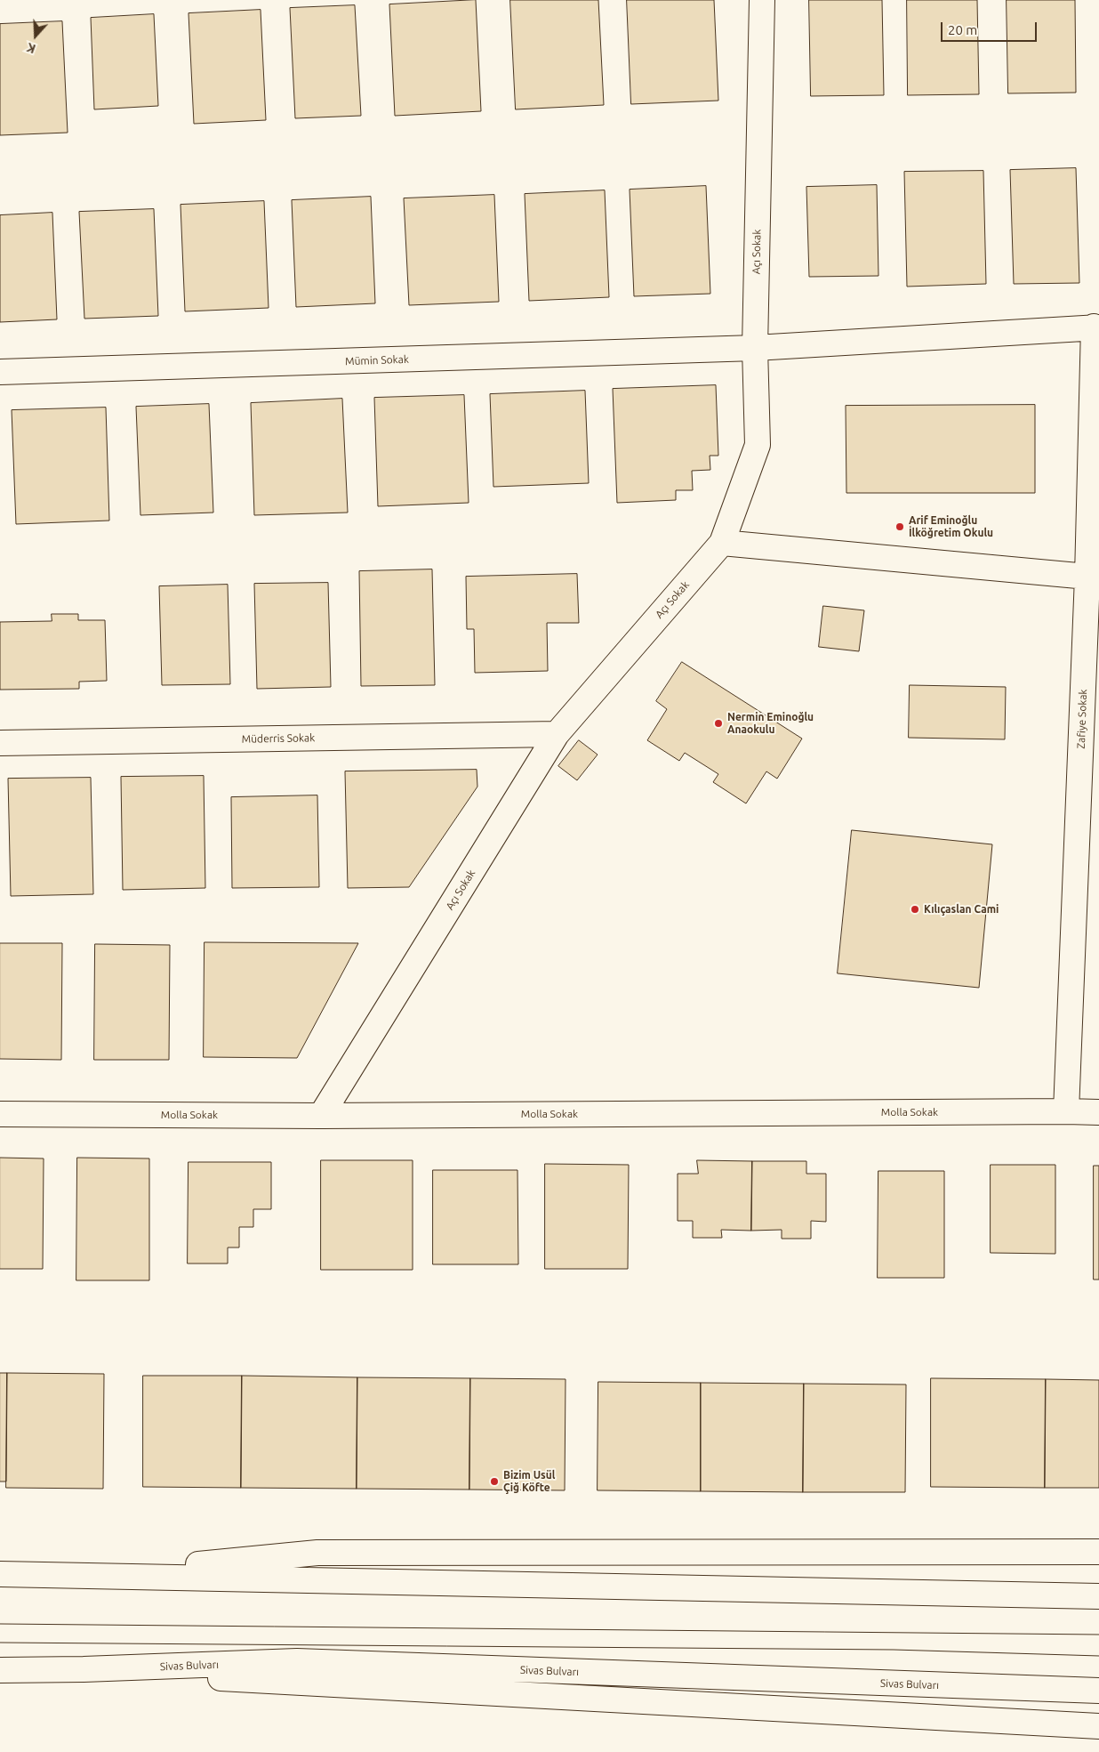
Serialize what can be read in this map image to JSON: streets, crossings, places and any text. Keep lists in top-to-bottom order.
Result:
{
  "streets": {
    "main road": [
      "Açı Sokak",
      "Mümin Sokak",
      "Zafiye Sokak",
      "Müderris Sokak",
      "Molla Sokak",
      "Sivas Bulvarı"
    ]
  },
  "crossings": [
    ["Açı Sokak", "Mümin Sokak"],
    ["Açı Sokak", "Müderris Sokak"],
    ["Açı Sokak", "Molla Sokak"],
    ["Mümin Sokak", "Zafiye Sokak"],
    ["Zafiye Sokak", "Molla Sokak"]
  ],
  "places": [
    "Arif Eminoğlu İlköğretim Okulu",
    "Nermin Eminoğlu Anaokulu",
    "Kılıçaslan Cami",
    "Bizim Usül Çiğ Köfte"
  ],
  "scale_bar": "20 m",
  "north": "bottom"
}
